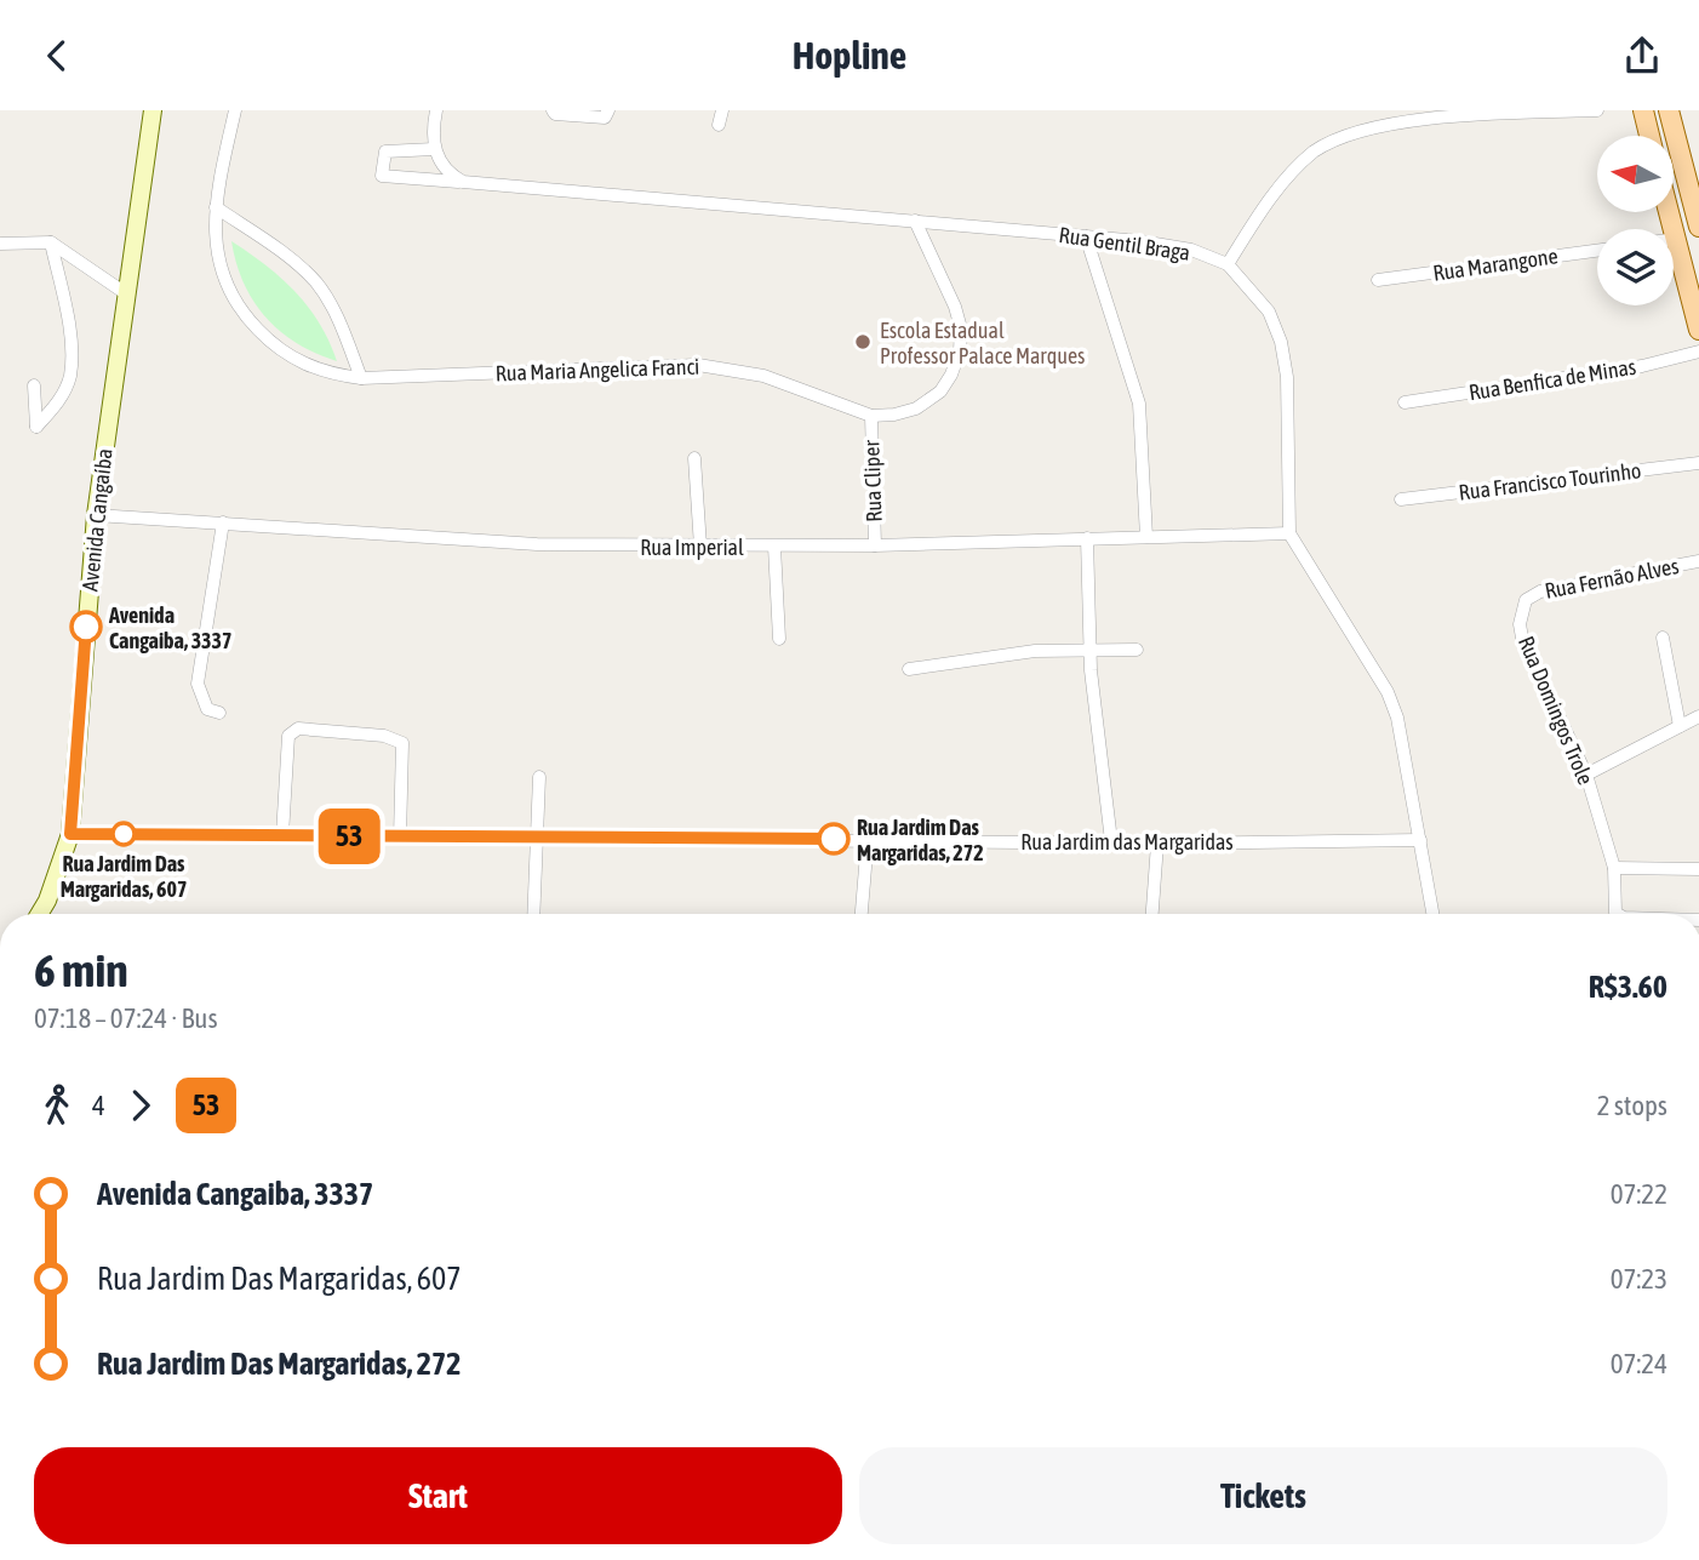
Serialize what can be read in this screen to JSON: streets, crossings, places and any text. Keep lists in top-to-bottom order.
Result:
{
  "streets": {
    "main road": ["Avenida Cangaíba"],
    "street": [
      "Rua Gentil Braga",
      "Rua Marangone",
      "Rua Maria Angelica Franci",
      "Rua Benfica de Minas",
      "Rua Cliper",
      "Rua Francisco Tourinho",
      "Rua Imperial",
      "Rua Fernão Alves",
      "Rua Domingos Trole",
      "Rua Jardim das Margaridas"
    ]
  },
  "crossings": [
    ["Rua Gentil Braga", "Rua Maria Angelica Franci"],
    ["Rua Gentil Braga", "Rua Imperial"],
    ["Rua Maria Angelica Franci", "Rua Cliper"],
    ["Rua Cliper", "Rua Imperial"],
    ["Avenida Cangaíba", "Rua Imperial"],
    ["Avenida Cangaíba", "Rua Jardim das Margaridas"],
    ["Rua Fernão Alves", "Rua Domingos Trole"]
  ],
  "places": [
    "Escola Estadual Professor Palace Marques",
    "Avenida Cangaiba, 3337",
    "Rua Jardim Das Margaridas, 607",
    "Rua Jardim Das Margaridas, 272"
  ],
  "lines": ["bus line 53"],
  "north": "left",
  "page": {
    "header": "Hopline",
    "on_map": "53",
    "heading": ["6 min", "07:18 – 07:24 · Bus", "R$3.60"],
    "legs": ["4", "53", "2 stops"],
    "list": [
      {
        "name": "Avenida Cangaiba, 3337",
        "value": "07:22"
      },
      {
        "name": "Rua Jardim Das Margaridas, 607",
        "value": "07:23"
      },
      {
        "name": "Rua Jardim Das Margaridas, 272",
        "value": "07:24"
      }
    ],
    "buttons": ["Start", "Tickets"]
  }
}
